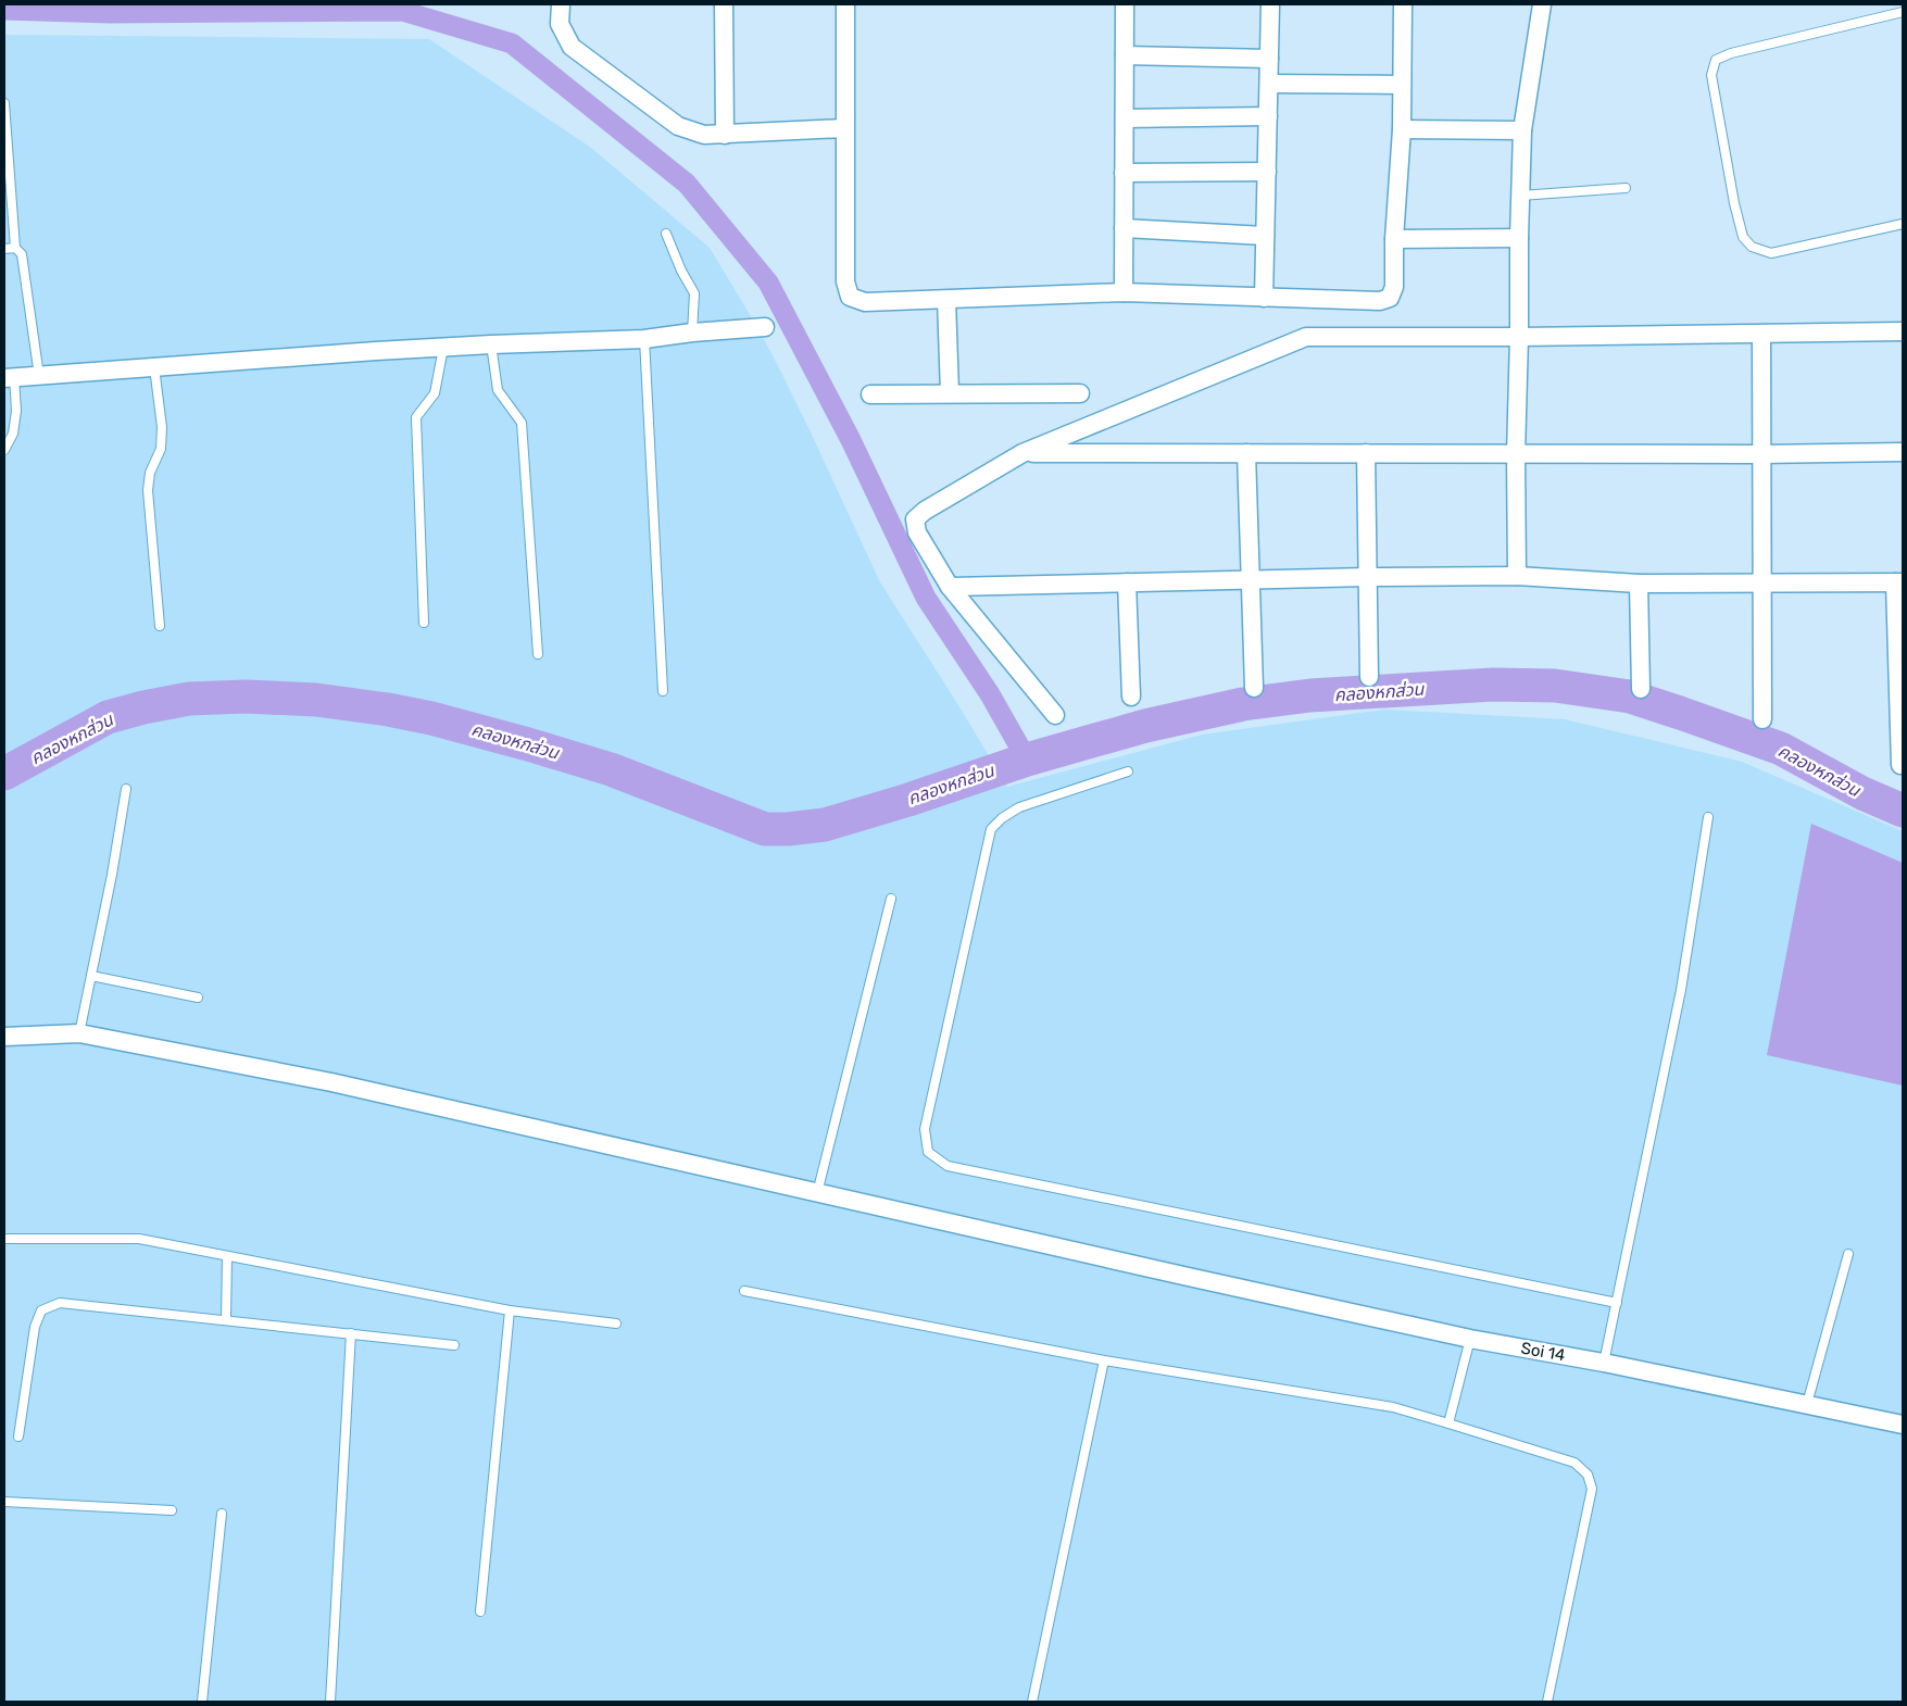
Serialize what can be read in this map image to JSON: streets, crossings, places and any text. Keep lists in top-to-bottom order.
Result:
{
  "streets": {
    "street": ["Soi 14"]
  },
  "water": ["คลองหกส่วน"]
}
